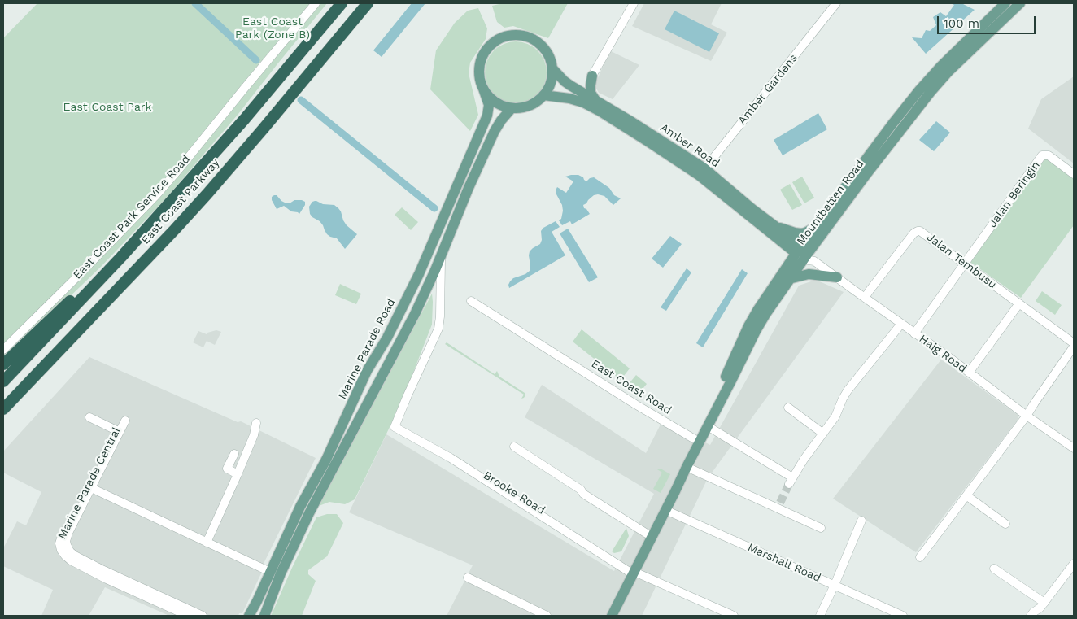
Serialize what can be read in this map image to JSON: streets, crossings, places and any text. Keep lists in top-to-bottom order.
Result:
{
  "streets": {
    "highway": ["East Coast Parkway"],
    "main road": ["Amber Road", "Mountbatten Road", "Marine Parade Road"],
    "street": [
      "Amber Gardens",
      "Jalan Beringin",
      "East Coast Park Service Road",
      "Jalan Tembusu",
      "Haig Road",
      "East Coast Road",
      "Marine Parade Central",
      "Brooke Road",
      "Marshall Road"
    ]
  },
  "crossings": [
    ["Amber Gardens", "Amber Road"],
    ["Amber Road", "Mountbatten Road"],
    ["Amber Road", "Marine Parade Road"],
    ["Amber Road", "Haig Road"],
    ["Jalan Beringin", "Jalan Tembusu"],
    ["Jalan Beringin", "Haig Road"],
    ["Mountbatten Road", "Haig Road"],
    ["Mountbatten Road", "East Coast Road"],
    ["Jalan Tembusu", "Haig Road"]
  ],
  "parks": ["East Coast Park (Zone B)", "East Coast Park"],
  "scale_bar": "100 m"
}
